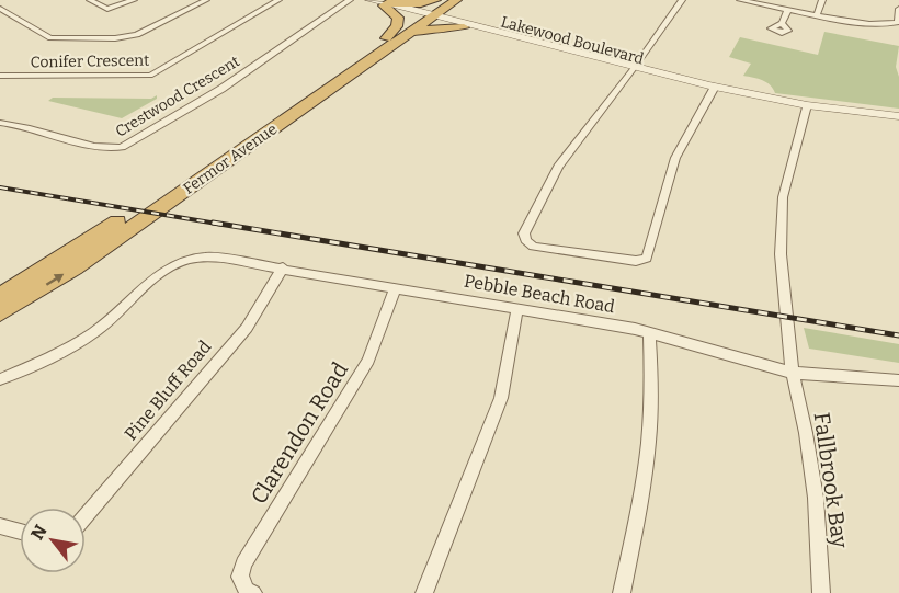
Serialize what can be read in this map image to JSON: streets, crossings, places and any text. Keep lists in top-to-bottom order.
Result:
{
  "streets": {
    "highway": ["Fermor Avenue"],
    "street": [
      "Lakewood Boulevard",
      "Conifer Crescent",
      "Crestwood Crescent",
      "Pebble Beach Road",
      "Pine Bluff Road",
      "Clarendon Road",
      "Fallbrook Bay"
    ]
  },
  "crossings": [
    ["Lakewood Boulevard", "Fermor Avenue"],
    ["Lakewood Boulevard", "Fallbrook Bay"],
    ["Pebble Beach Road", "Pine Bluff Road"],
    ["Pebble Beach Road", "Clarendon Road"],
    ["Pebble Beach Road", "Fallbrook Bay"]
  ],
  "north": "top left"
}
